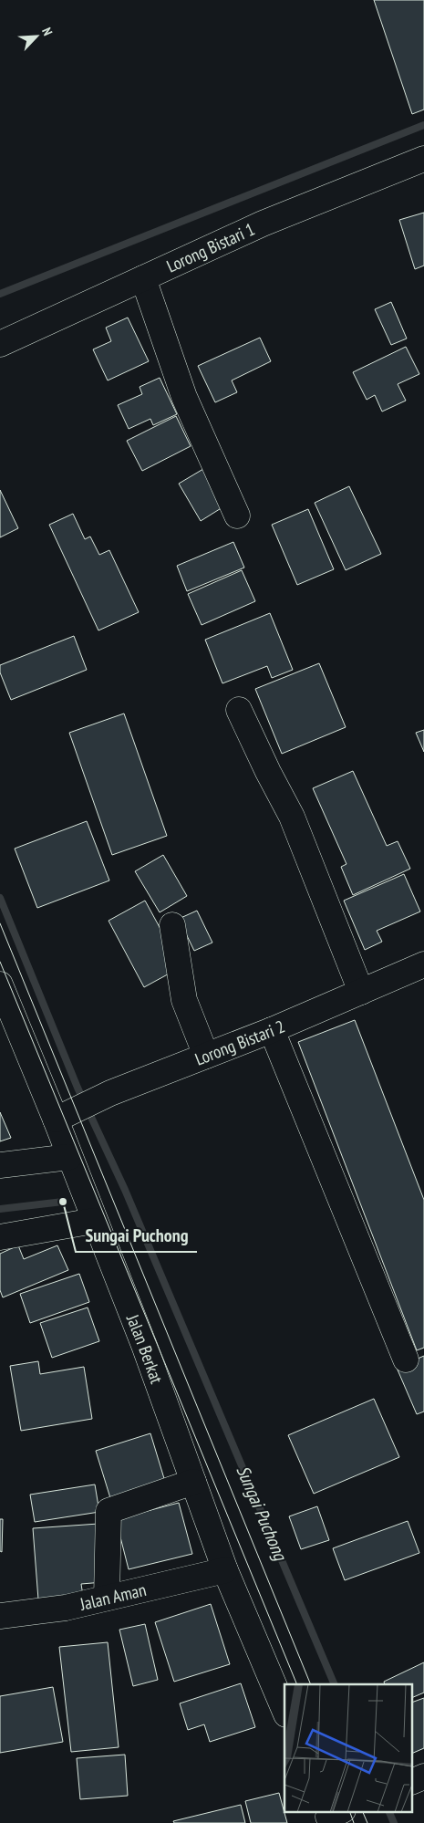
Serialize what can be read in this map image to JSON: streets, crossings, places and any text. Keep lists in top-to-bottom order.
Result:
{
  "streets": {
    "street": [
      "Lorong Bistari 1",
      "Lorong Bistari 2",
      "Jalan Berkat",
      "Jalan Aman"
    ]
  },
  "crossings": [
    ["Lorong Bistari 2", "Jalan Berkat"],
    ["Jalan Berkat", "Jalan Aman"]
  ],
  "water": ["Sungai Puchong"],
  "places": ["Sungai Puchong"],
  "north": "top right"
}
